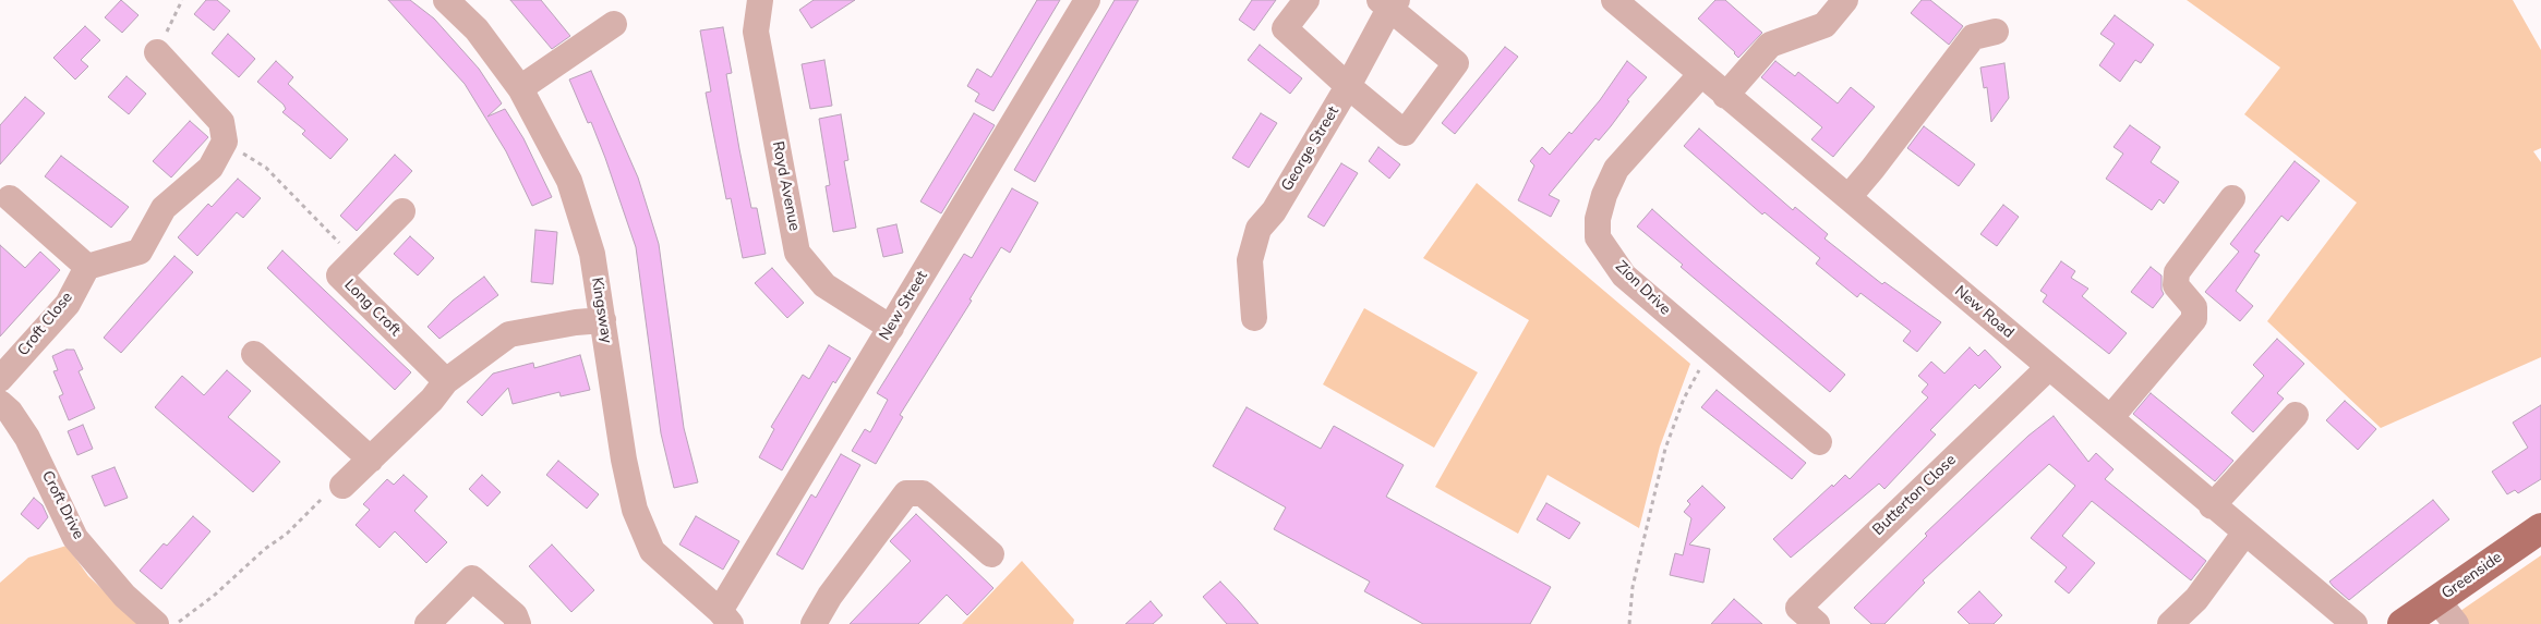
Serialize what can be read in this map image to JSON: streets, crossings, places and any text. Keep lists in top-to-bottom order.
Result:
{
  "streets": {
    "main road": ["Greenside"],
    "street": [
      "George Street",
      "Royd Avenue",
      "Zion Drive",
      "New Street",
      "Long Croft",
      "Kingsway",
      "New Road",
      "Croft Close",
      "Butterton Close",
      "Croft Drive"
    ]
  },
  "crossings": [
    ["Royd Avenue", "New Street"],
    ["Zion Drive", "New Road"],
    ["New Street", "Kingsway"],
    ["New Road", "Butterton Close"]
  ]
}
